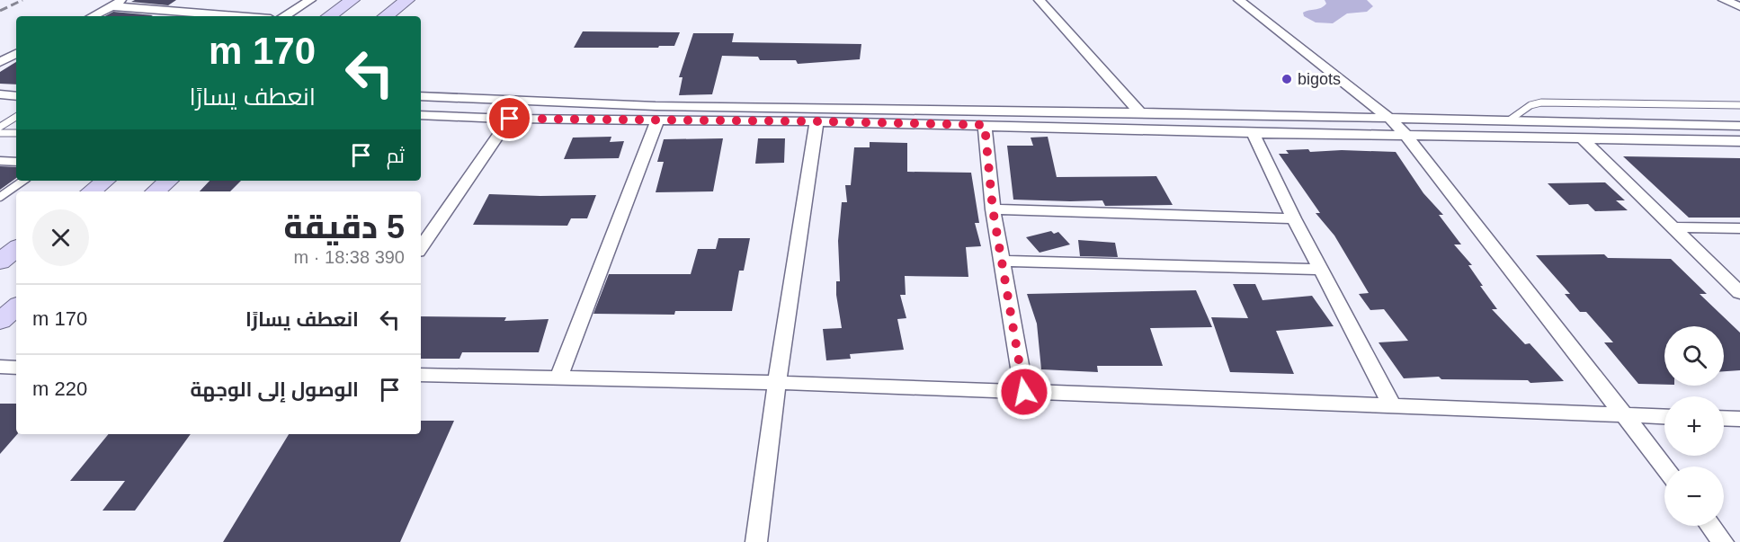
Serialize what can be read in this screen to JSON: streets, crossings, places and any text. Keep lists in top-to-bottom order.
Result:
{
  "places": ["bigots"],
  "page": {
    "turn": ["170 m", "انعطف يسارًا"],
    "then": "ثم",
    "heading": ["5 دقيقة", "390 m · 18:38"],
    "list": [
      {
        "name": "انعطف يسارًا",
        "value": "170 m"
      },
      {
        "name": "الوصول إلى الوجهة",
        "value": "220 m"
      }
    ],
    "map_buttons": ["+", "−"]
  }
}
